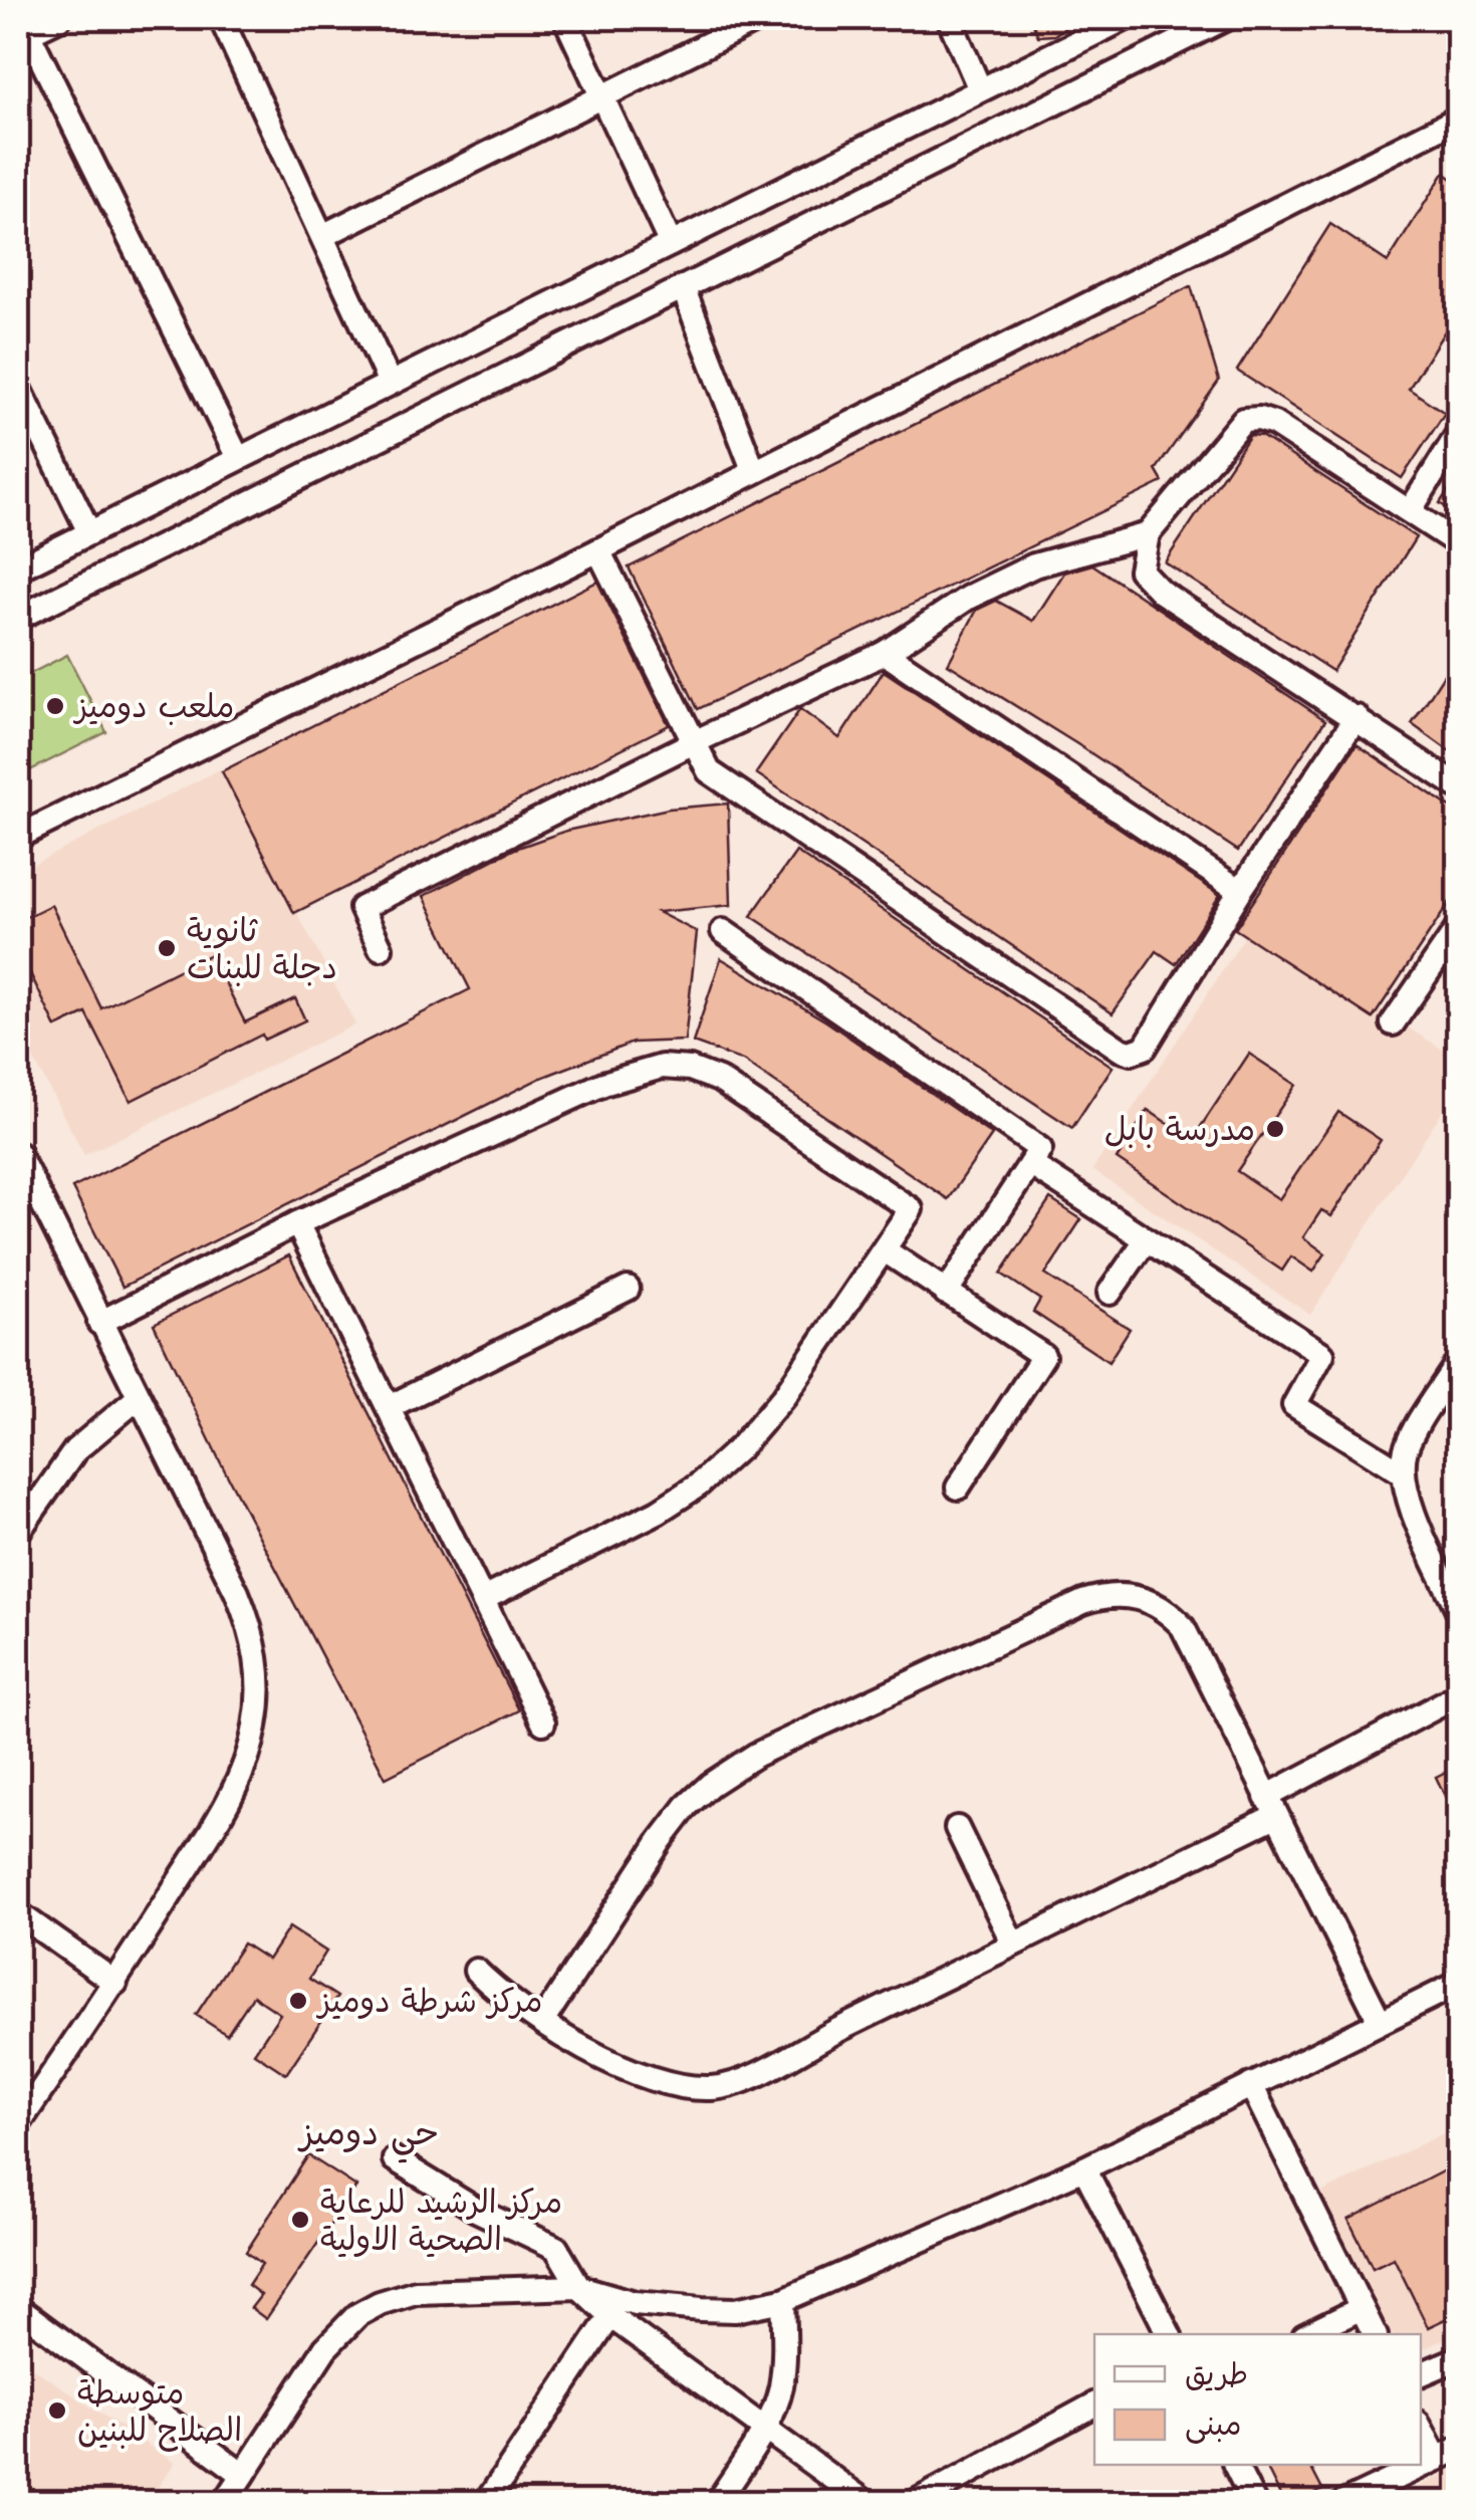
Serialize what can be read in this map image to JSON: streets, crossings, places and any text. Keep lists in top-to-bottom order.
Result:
{
  "districts": ["حي دوميز"],
  "places": [
    "ملعب دوميز",
    "ثانوية دجلة للبنات",
    "مدرسة بابل",
    "مركز شرطة دوميز",
    "مركز الرشيد للرعاية الصحية الاولية",
    "متوسطة الصلاح للبنين"
  ],
  "legend": ["طريق", "مبنى"]
}
